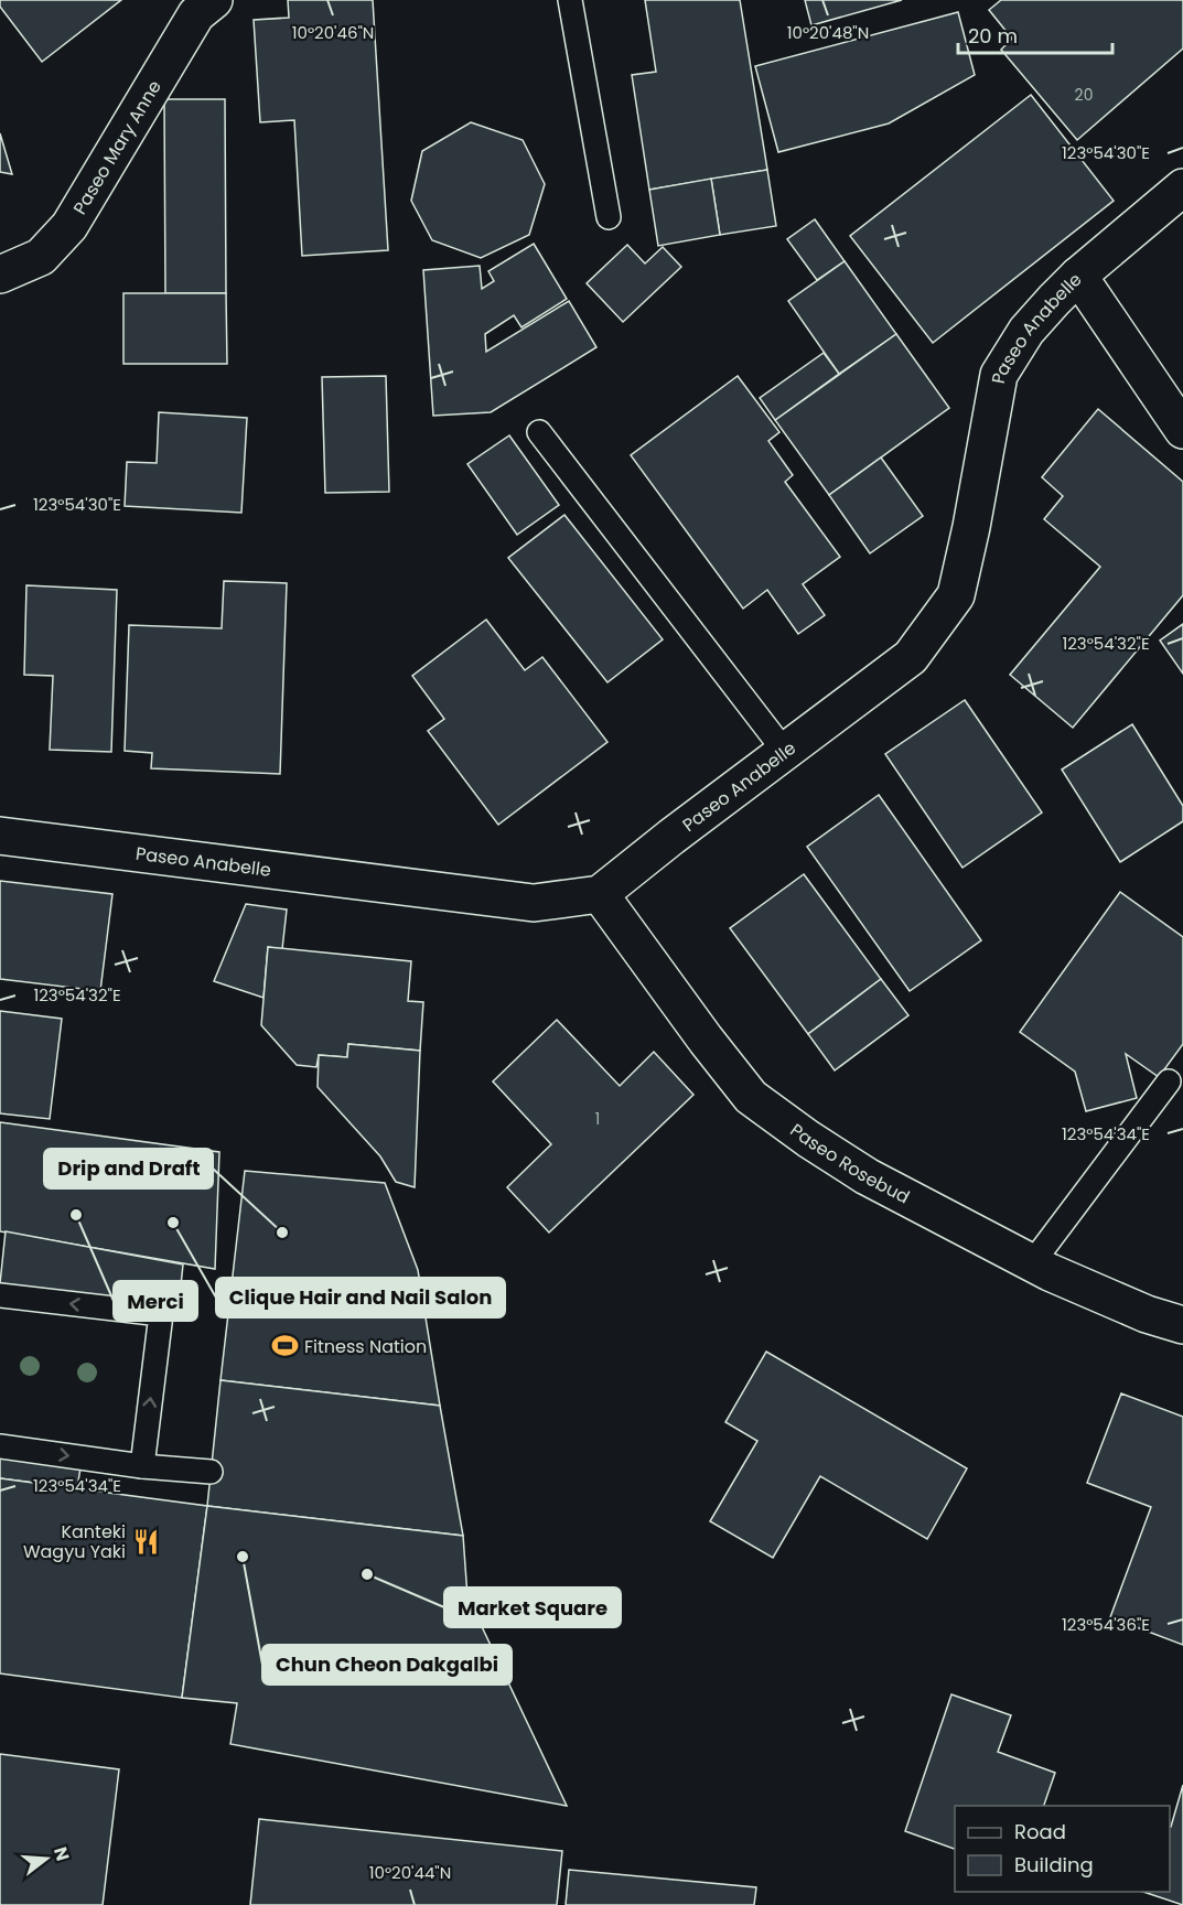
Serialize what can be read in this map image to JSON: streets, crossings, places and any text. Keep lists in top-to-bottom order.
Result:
{
  "streets": {
    "street": ["Paseo Mary Anne", "Paseo Anabelle", "Paseo Rosebud"]
  },
  "crossings": [
    ["Paseo Anabelle", "Paseo Rosebud"]
  ],
  "places": {
    "other": [
      "Merci",
      "Clique Hair and Nail Salon",
      "Drip and Draft",
      "Chun Cheon Dakgalbi",
      "Market Square"
    ],
    "sports": ["Fitness Nation"],
    "restaurant": ["Kanteki Wagyu Yaki"]
  },
  "house_numbers": ["20", "1"],
  "legend": ["Road", "Building"],
  "scale_bar": "20 m",
  "north": "right",
  "coordinates": [
    "10°20'46\"N",
    "10°20'48\"N",
    "123°54'30\"E",
    "123°54'32\"E",
    "123°54'34\"E",
    "123°54'36\"E",
    "10°20'44\"N"
  ]
}
